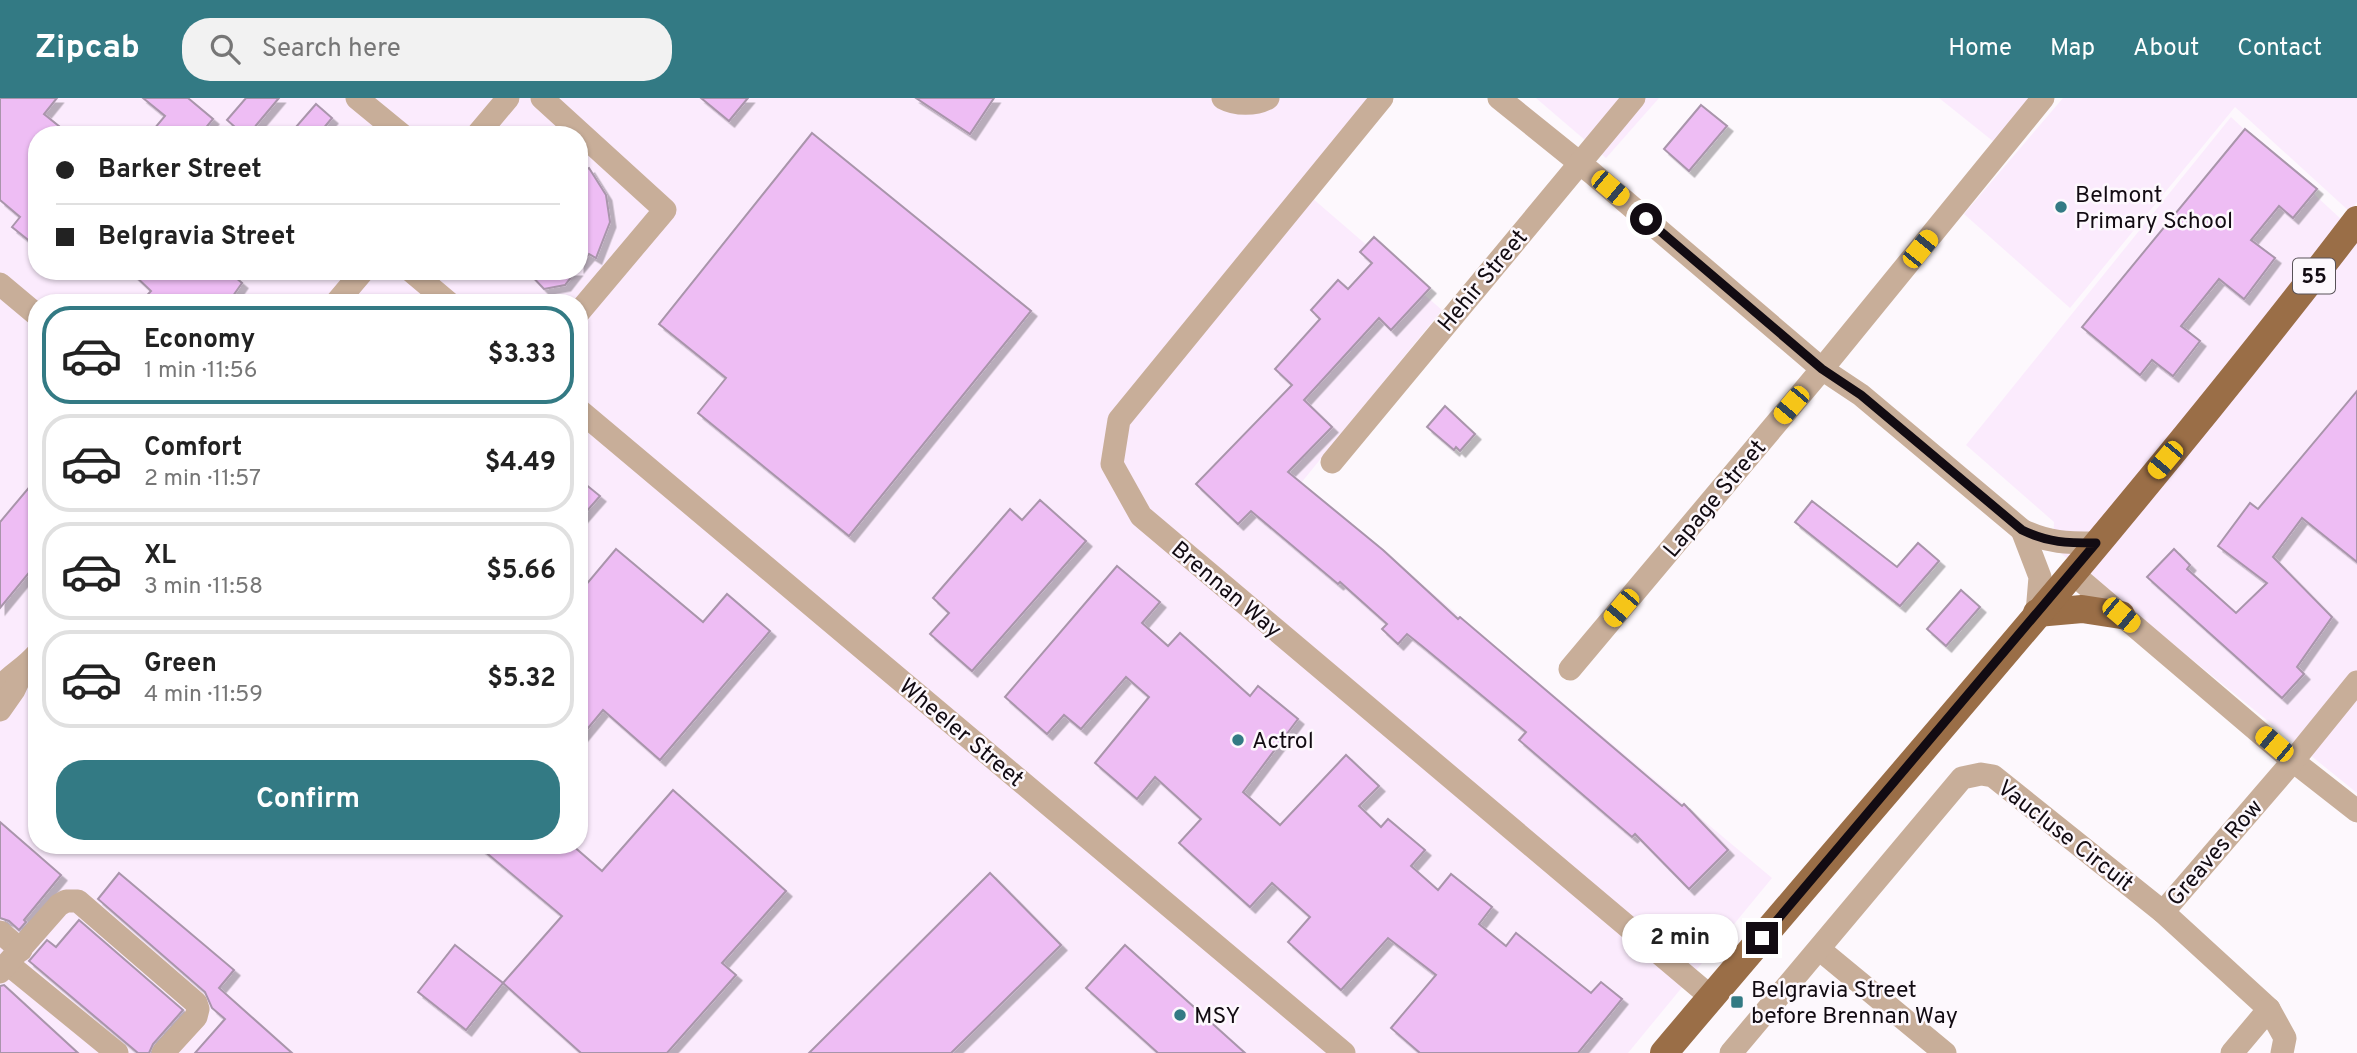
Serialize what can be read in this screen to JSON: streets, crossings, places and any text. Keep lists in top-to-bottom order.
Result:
{
  "streets": {
    "main road": ["55"],
    "street": [
      "Hehir Street",
      "Lapage Street",
      "Brennan Way",
      "Wheeler Street",
      "Vaucluse Circuit",
      "Greaves Row"
    ]
  },
  "crossings": [
    ["55", "Brennan Way"],
    ["Vaucluse Circuit", "Greaves Row"]
  ],
  "places": {
    "other": ["Belmont Primary School", "Actrol", "MSY"],
    "transit": ["Belgravia Street before Brennan Way"]
  },
  "page": {
    "header": "Zipcab",
    "search": "Search here",
    "nav": [
      "Home",
      "Map",
      "About",
      "Contact"
    ],
    "banner": ["Barker Street", "Belgravia Street"],
    "list": [
      {
        "name": "Economy",
        "note": "1 min · 11:56",
        "value": "$3.33"
      },
      {
        "name": "Comfort",
        "note": "2 min · 11:57",
        "value": "$4.49"
      },
      {
        "name": "XL",
        "note": "3 min · 11:58",
        "value": "$5.66"
      },
      {
        "name": "Green",
        "note": "4 min · 11:59",
        "value": "$5.32"
      }
    ],
    "buttons": "Confirm",
    "bubble": "2 min"
  }
}
